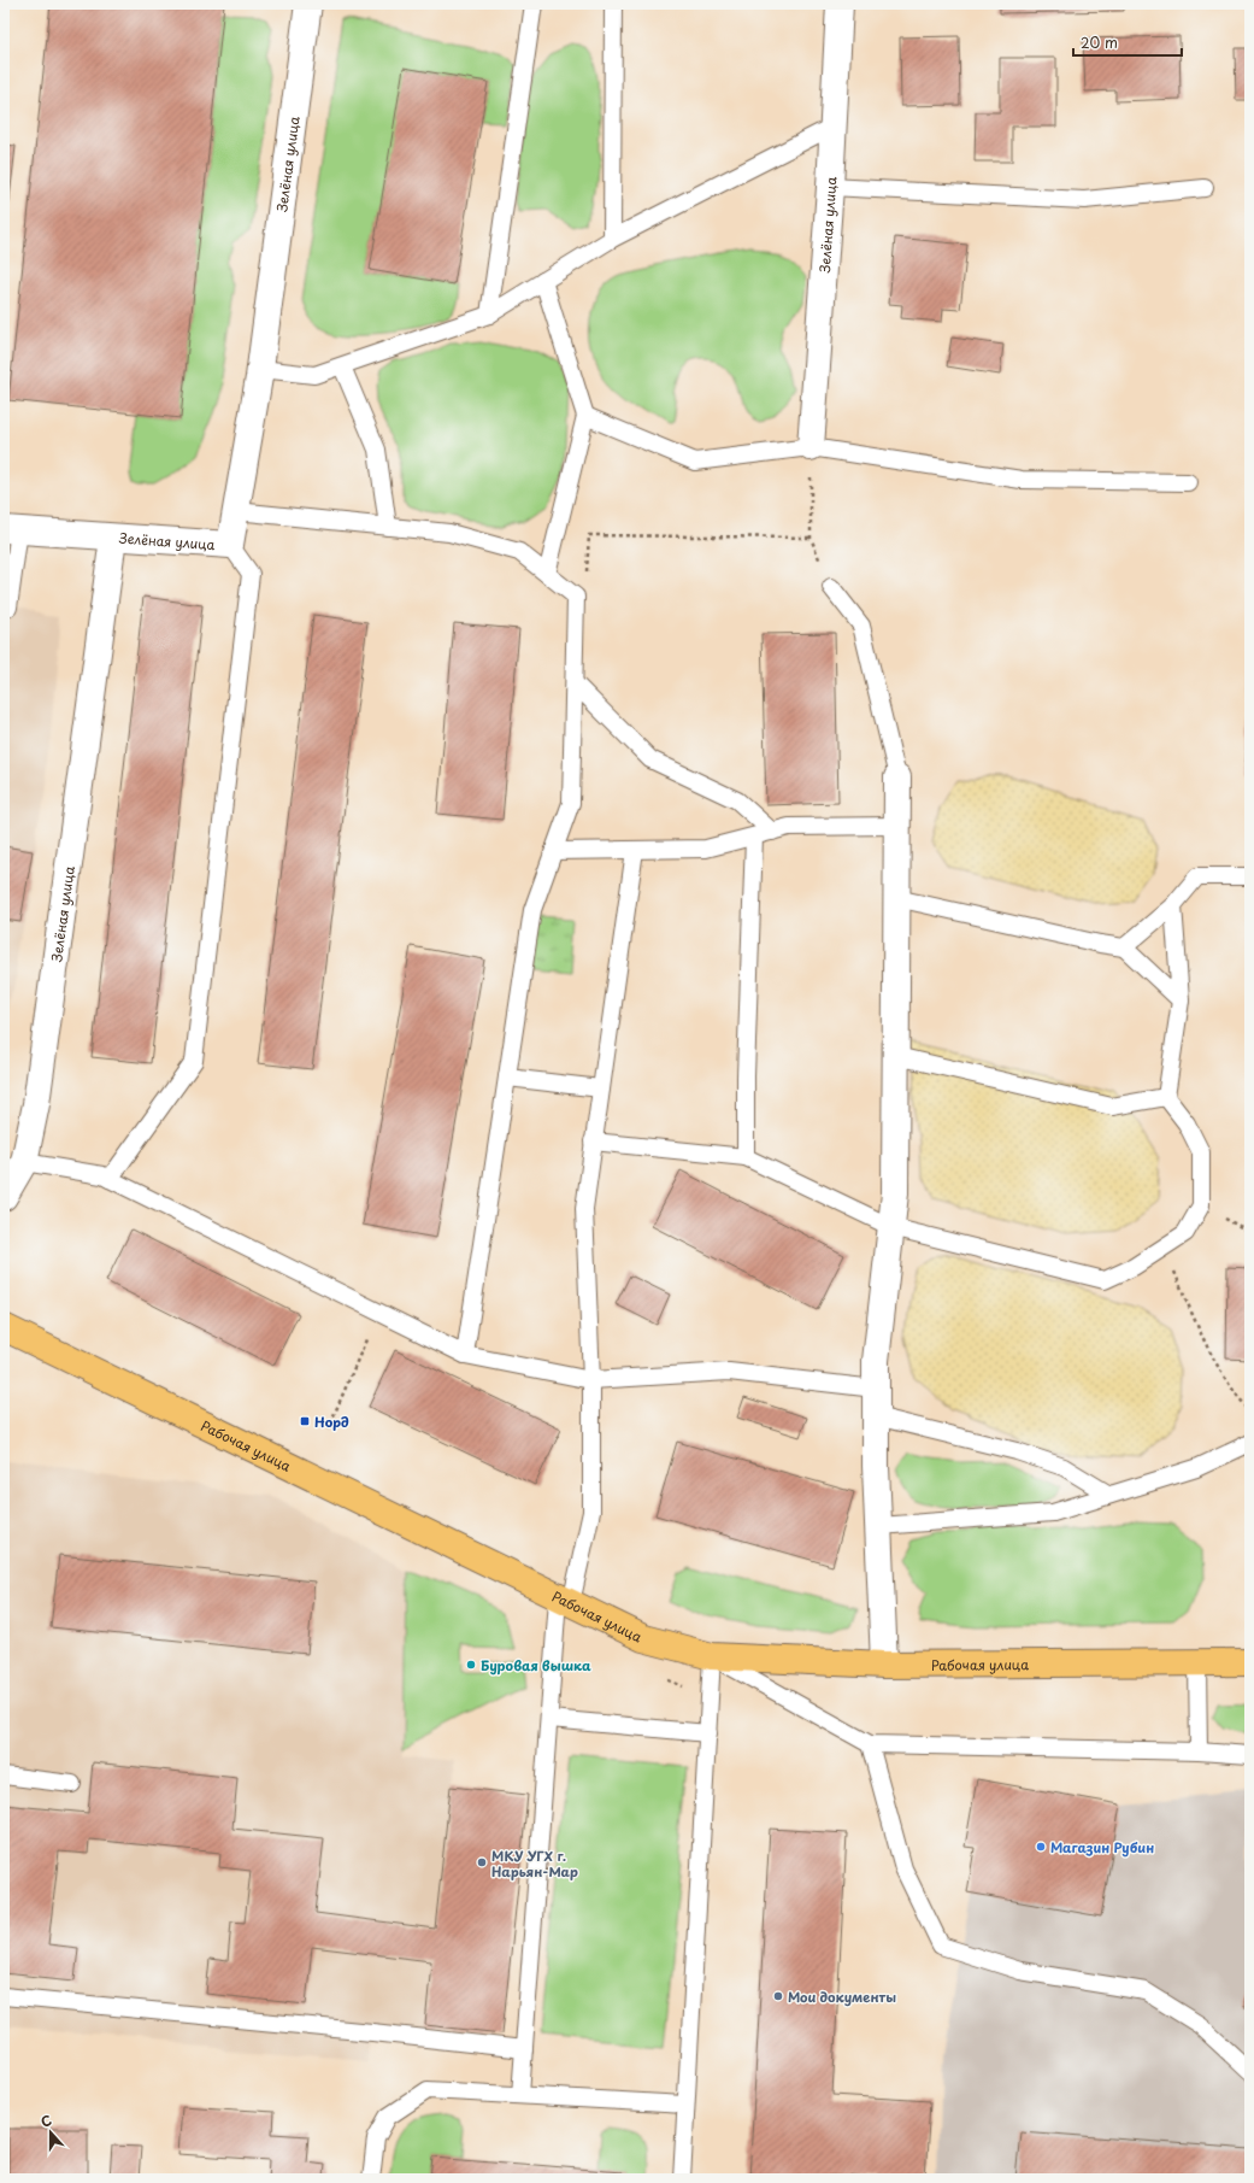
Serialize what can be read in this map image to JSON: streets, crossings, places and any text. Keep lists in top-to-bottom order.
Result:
{
  "streets": {
    "main road": ["Рабочая улица"],
    "street": ["Зелёная улица"]
  },
  "places": {
    "transit": ["Норд"],
    "other": [
      "Буровая вышка",
      "Магазин Рубин",
      "МКУ УГХ г. Нарьян-Мар",
      "Мои документы"
    ]
  },
  "scale_bar": "20 m",
  "north": "top"
}
